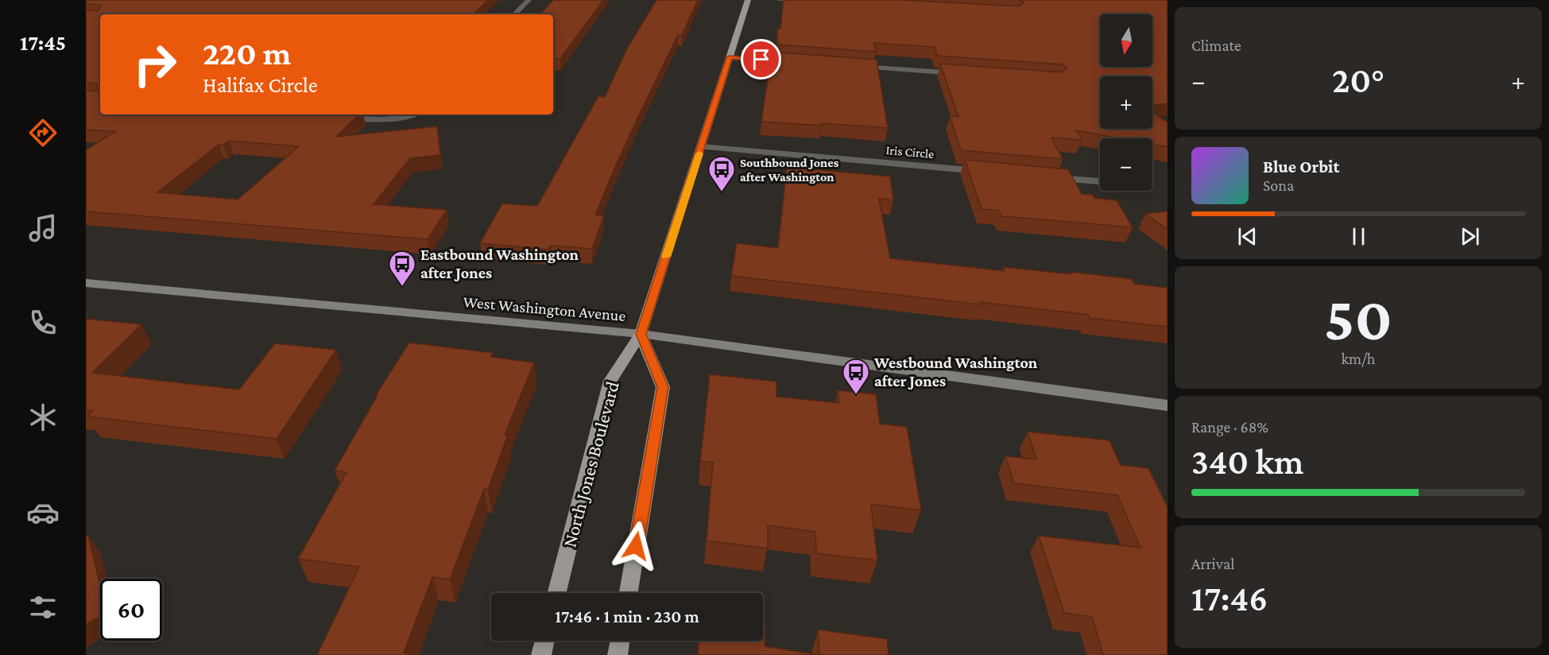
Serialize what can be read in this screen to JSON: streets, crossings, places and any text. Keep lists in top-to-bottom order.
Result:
{
  "streets": {
    "main road": ["West Washington Avenue", "North Jones Boulevard"],
    "street": ["Iris Circle"]
  },
  "crossings": [
    ["Iris Circle", "North Jones Boulevard"],
    ["West Washington Avenue", "North Jones Boulevard"]
  ],
  "places": {
    "bus stop": ["Southbound Jones after Washington", "Eastbound Washington after Jones", "Westbound Washington after Jones"]
  },
  "north": "bottom",
  "page": {
    "tabs": "17:45",
    "tile": [
      "Climate",
      ["50", "km/h"],
      ["Range · 68%", "340 km"],
      ["Arrival", "17:46"]
    ],
    "map_buttons": ["+", "−"],
    "turn": ["220 m", "Halifax Circle"],
    "heat": ["−", "20°", "+"],
    "song": ["Blue Orbit", "Sona"],
    "limit": "60",
    "trip": "17:46 · 1 min · 230 m"
  }
}
